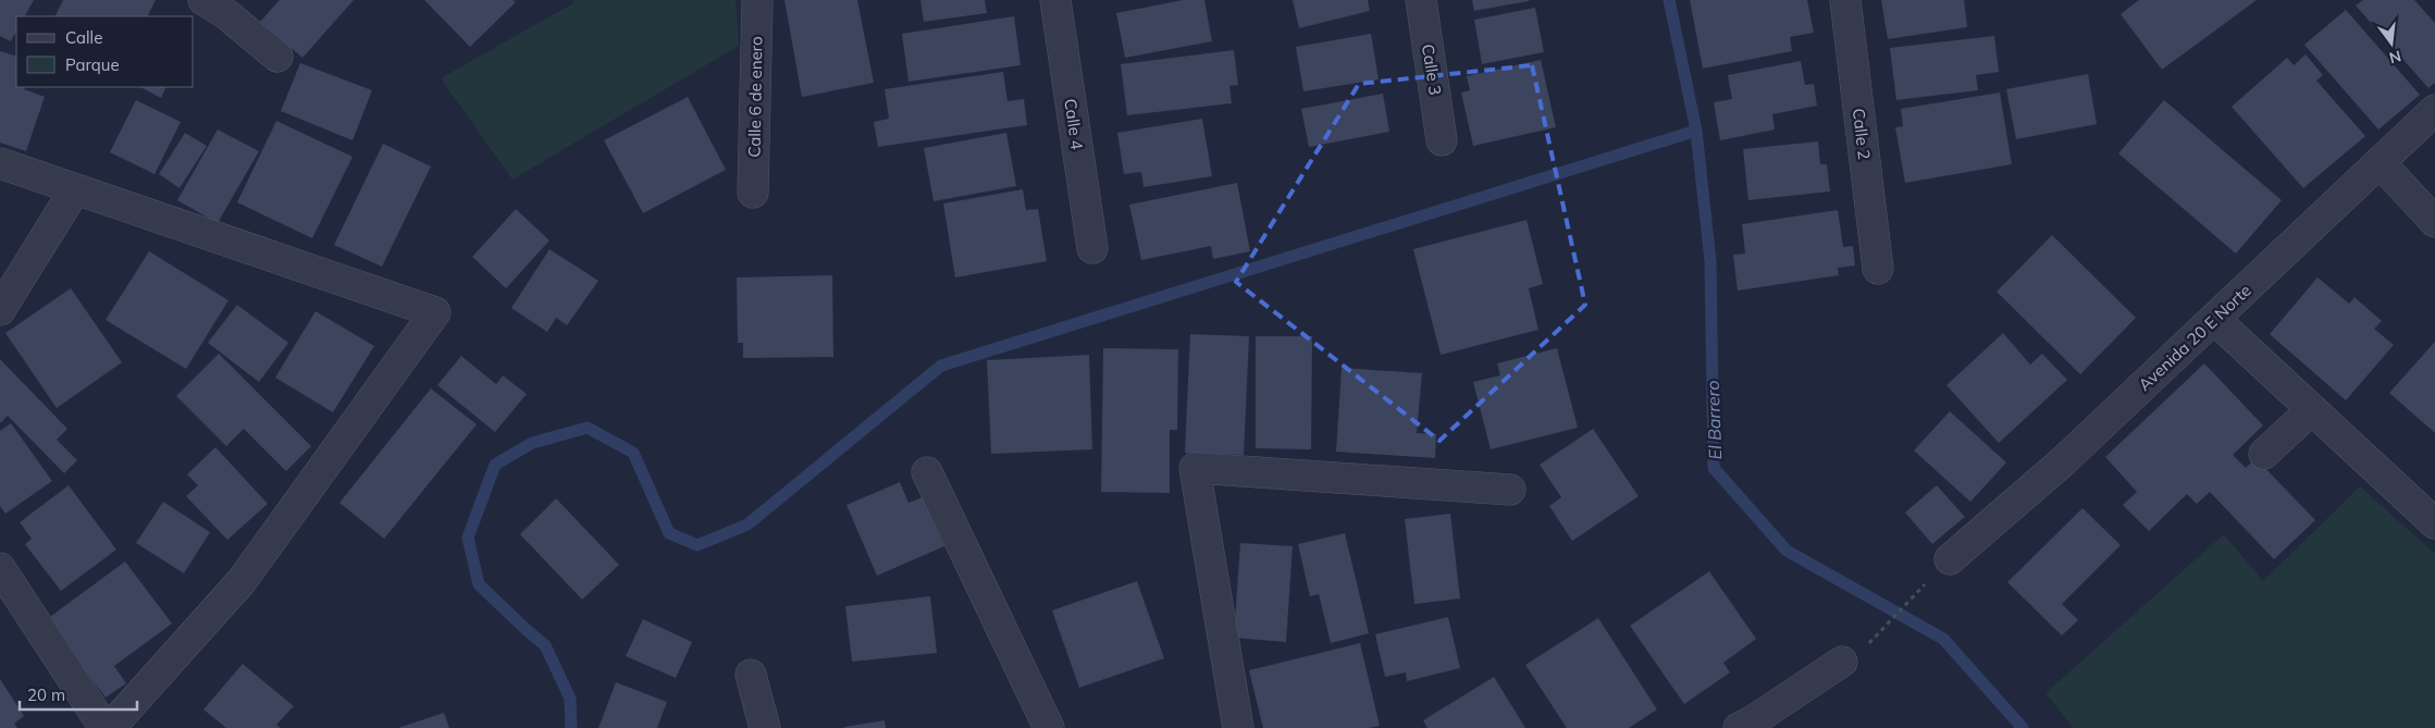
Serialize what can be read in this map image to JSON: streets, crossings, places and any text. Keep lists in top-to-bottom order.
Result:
{
  "streets": {
    "street": [
      "Calle 3",
      "Calle 6 de enero",
      "Calle 4",
      "Calle 2",
      "Avenida 20 E Norte"
    ]
  },
  "water": ["El Barrero"],
  "legend": ["Calle", "Parque"],
  "scale_bar": "20 m",
  "north": "bottom"
}
